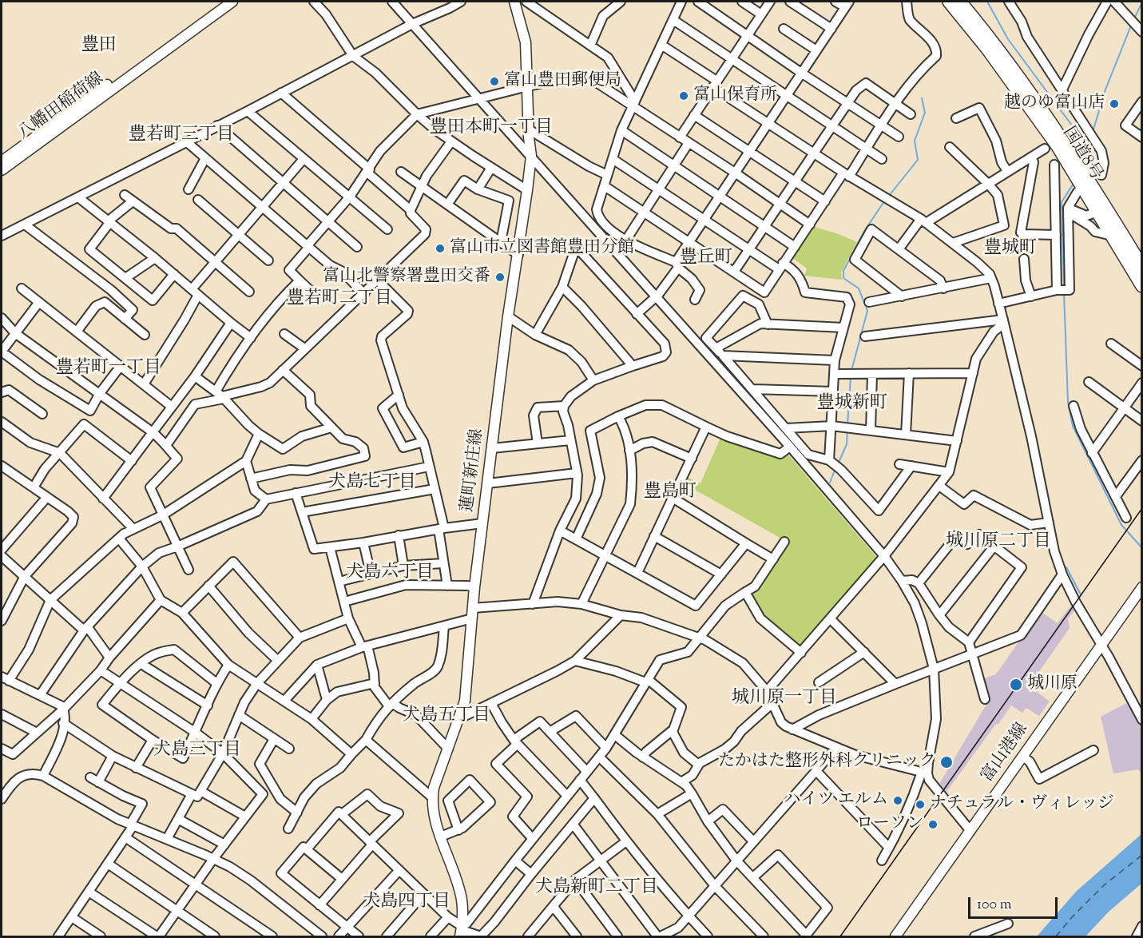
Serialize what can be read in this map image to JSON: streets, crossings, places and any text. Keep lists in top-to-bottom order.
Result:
{
  "streets": {
    "highway": ["国道8号"],
    "main road": ["八幡田稲荷線", "蓮町新庄線", "富山港線"]
  },
  "districts": [
    "豊田",
    "豊田本町一丁目",
    "豊若町三丁目",
    "豊城町",
    "豊丘町",
    "豊若町二丁目",
    "豊若町一丁目",
    "豊城新町",
    "犬島七丁目",
    "豊島町",
    "城川原二丁目",
    "犬島六丁目",
    "城川原一丁目",
    "犬島五丁目",
    "犬島三丁目",
    "犬島新町二丁目",
    "犬島四丁目"
  ],
  "places": [
    "富山豊田郵便局",
    "富山保育所",
    "越のゆ富山店",
    "富山市立図書館豊田分館",
    "富山北警察署豊田交番",
    "城川原",
    "たかはた整形外科クリニック",
    "ハイツ エルム",
    "ナチュラル・ヴィレッジ",
    "ローソン"
  ],
  "scale_bar": "100 m"
}
